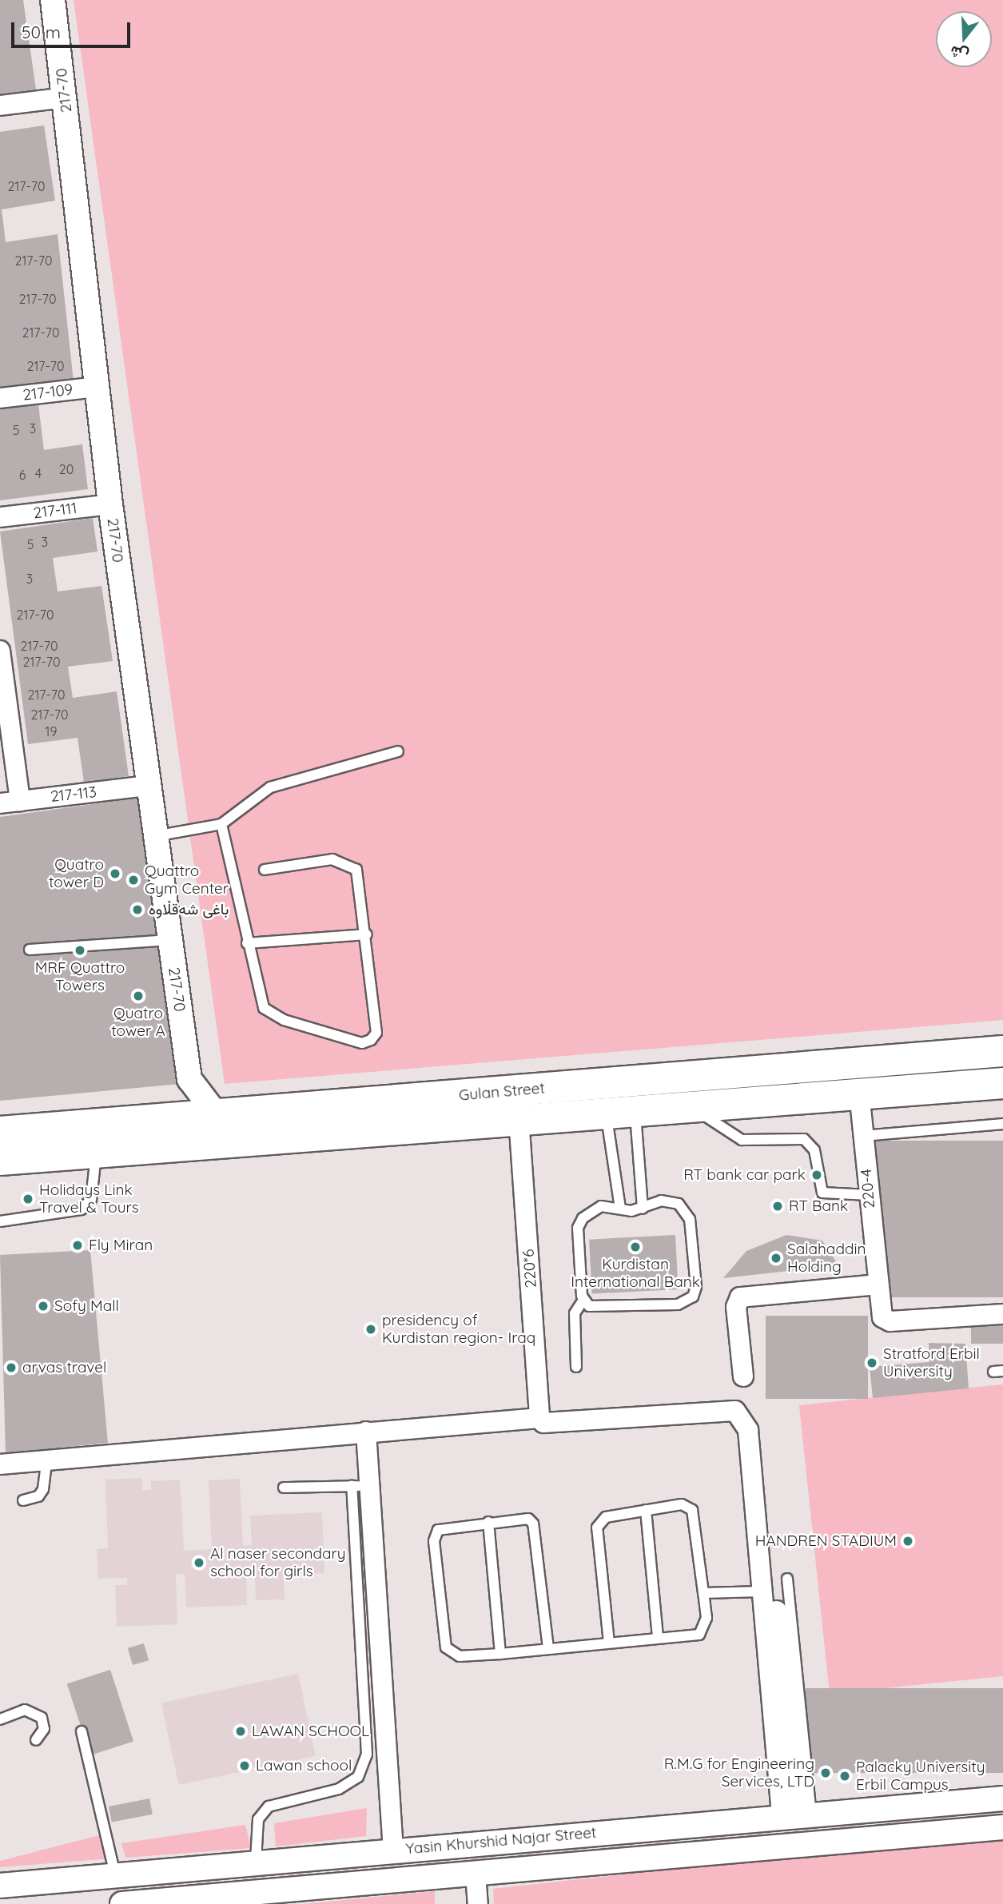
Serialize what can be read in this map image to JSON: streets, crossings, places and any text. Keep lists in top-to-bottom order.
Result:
{
  "streets": {
    "main road": ["Gulan Street"],
    "street": [
      "217-70",
      "217-109",
      "217-111",
      "217-113",
      "220-4",
      "220*6",
      "Yasin Khurshid Najar Street"
    ]
  },
  "crossings": [
    ["217-70", "217-109"],
    ["217-70", "217-111"],
    ["217-70", "217-113"],
    ["217-70", "Gulan Street"],
    ["Gulan Street", "220-4"],
    ["Gulan Street", "220*6"]
  ],
  "places": [
    "Quatro tower D",
    "Quattro Gym Center",
    "باغی شەقڵاوە",
    "MRF Quattro Towers",
    "Quatro tower A",
    "RT bank car park",
    "Holidays Link Travel & Tours",
    "RT Bank",
    "Fly Miran",
    "Kurdistan International Bank",
    "Salahaddin Holding",
    "Sofy Mall",
    "presidency of Kurdistan region- Iraq",
    "Stratford Erbil University",
    "arvas travel",
    "HANDREN STADIUM",
    "Al naser secondary school for girls",
    "LAWAN SCHOOL",
    "Lawan school",
    "R.M.G for Engineering Services, LTD",
    "Palacky University Erbil Campus"
  ],
  "house_numbers": [
    "217-70",
    "217-70",
    "217-70",
    "217-70",
    "217-70",
    "3",
    "5",
    "20",
    "4",
    "6",
    "3",
    "5",
    "3",
    "217-70",
    "217-70",
    "217-70",
    "217-70",
    "217-70",
    "19"
  ],
  "scale_bar": "50 m",
  "north": "bottom"
}
